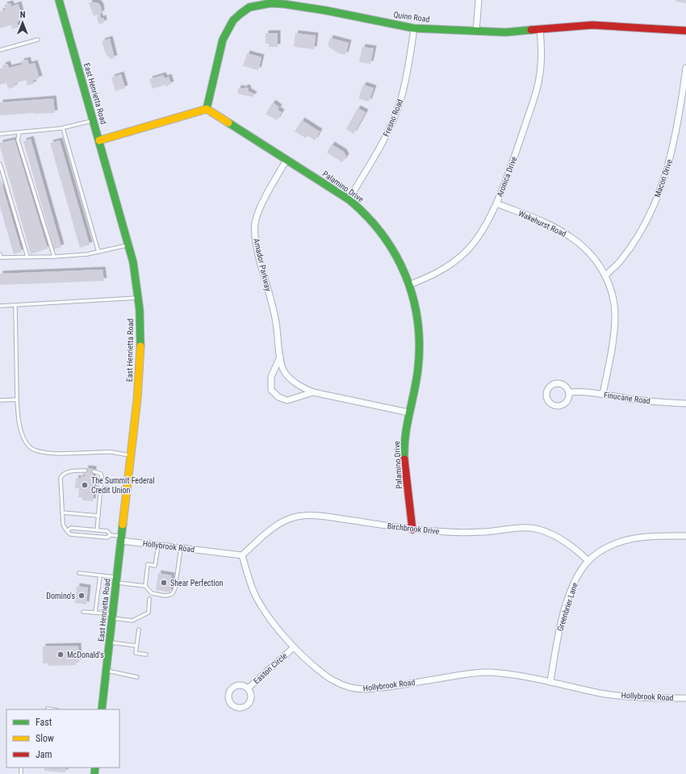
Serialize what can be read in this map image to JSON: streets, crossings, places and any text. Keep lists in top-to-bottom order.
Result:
{
  "streets": {
    "street": [
      "Quinn Road",
      "East Henrietta Road",
      "Fresno Road",
      "Aronica Drive",
      "Macon Drive",
      "Palamino Drive",
      "Wakehurst Road",
      "Amador Parkway",
      "Finucane Road",
      "Birchbrook Drive",
      "Hollybrook Road",
      "Greenbrier Lane",
      "Easton Circle"
    ]
  },
  "crossings": [
    ["Quinn Road", "Fresno Road"],
    ["Quinn Road", "Aronica Drive"],
    ["Quinn Road", "Palamino Drive"],
    ["East Henrietta Road", "Hollybrook Road"],
    ["Fresno Road", "Palamino Drive"],
    ["Aronica Drive", "Palamino Drive"],
    ["Aronica Drive", "Wakehurst Road"],
    ["Macon Drive", "Wakehurst Road"],
    ["Palamino Drive", "Amador Parkway"],
    ["Palamino Drive", "Birchbrook Drive"],
    ["Wakehurst Road", "Finucane Road"],
    ["Birchbrook Drive", "Hollybrook Road"],
    ["Birchbrook Drive", "Greenbrier Lane"],
    ["Hollybrook Road", "Greenbrier Lane"],
    ["Hollybrook Road", "Easton Circle"]
  ],
  "places": [
    "The Summit Federal Credit Union",
    "Shear Perfection",
    "Domino's",
    "McDonald's"
  ],
  "legend": ["Fast", "Slow", "Jam"],
  "north": "top"
}
